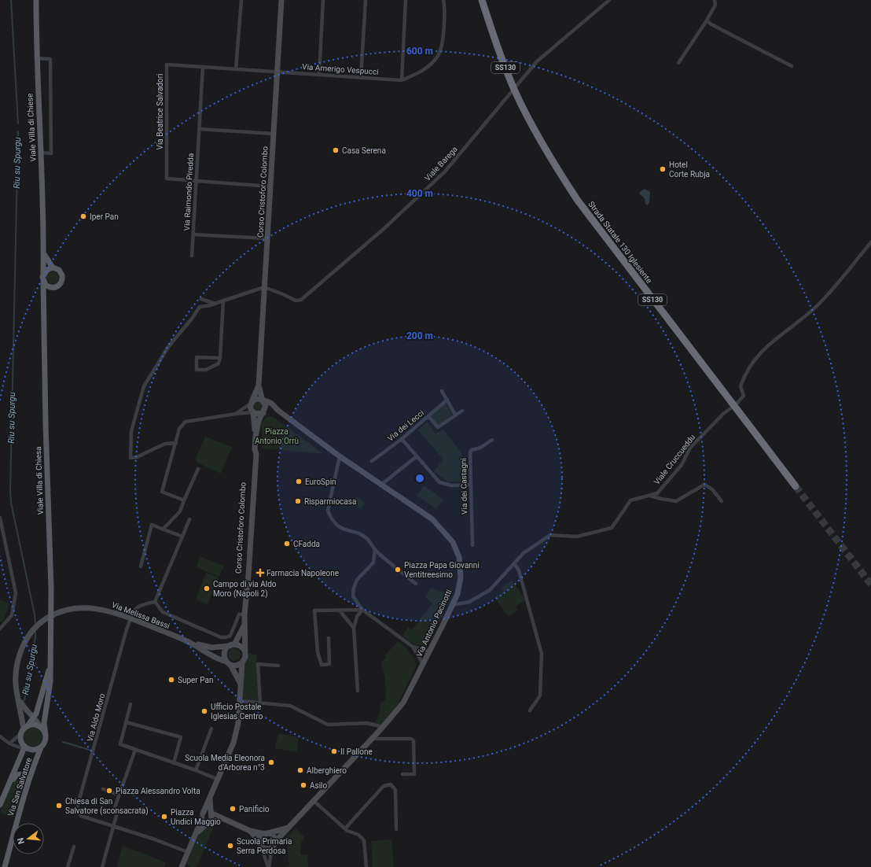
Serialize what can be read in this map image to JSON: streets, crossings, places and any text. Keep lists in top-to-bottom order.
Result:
{
  "streets": {
    "highway": ["SS130", "Strada Statale 130 Iglesiente"],
    "main road": ["Viale Villa di Chiese", "Viale Villa di Chiesa", "Via San Salvatore"],
    "street": [
      "Via Amerigo Vespucci",
      "Via Beatrice Salvadori",
      "Viale Barega",
      "Via Raimondo Piredda",
      "Corso Cristoforo Colombo",
      "Via dei Lecci",
      "Viale Cruccueddu",
      "Via dei Castagni",
      "Via Melissa Bassi",
      "Via Antonio Pacinotti",
      "Via Aldo Moro"
    ]
  },
  "crossings": [
    ["Via Amerigo Vespucci", "Via Beatrice Salvadori"],
    ["Via Amerigo Vespucci", "Corso Cristoforo Colombo"],
    ["Via Beatrice Salvadori", "Via Raimondo Piredda"],
    ["Viale Villa di Chiese", "Viale Villa di Chiesa"],
    ["Viale Barega", "Corso Cristoforo Colombo"],
    ["Corso Cristoforo Colombo", "Via Melissa Bassi"],
    ["Corso Cristoforo Colombo", "Via Antonio Pacinotti"],
    ["Corso Cristoforo Colombo", "Via Aldo Moro"],
    ["Viale Cruccueddu", "Via Antonio Pacinotti"],
    ["Viale Villa di Chiesa", "Via Melissa Bassi"],
    ["Viale Villa di Chiesa", "Via San Salvatore"],
    ["Via Melissa Bassi", "Via San Salvatore"]
  ],
  "water": ["Riu su Spurgu"],
  "parks": ["Piazza Antonio Orrù"],
  "places": {
    "other": [
      "Casa Serena",
      "Hotel Corte Rubja",
      "Iper Pan",
      "EuroSpin",
      "Risparmiocasa",
      "CFadda",
      "Piazza Papa Giovanni Ventitreesimo",
      "Campo di via Aldo Moro (Napoli 2)",
      "Super Pan",
      "Ufficio Postale Iglesias Centro",
      "Il Pallone",
      "Scuola Media Eleonora d'Arborea n°3",
      "Alberghiero",
      "Asilo",
      "Piazza Alessandro Volta",
      "Chiesa di San Salvatore (sconsacrata)",
      "Panificio",
      "Piazza Undici Maggio",
      "Scuola Primaria Serra Perdosa"
    ],
    "health": ["Farmacia Napoleone"]
  },
  "north": "left",
  "rings": ["600 m", "400 m", "200 m"]
}
